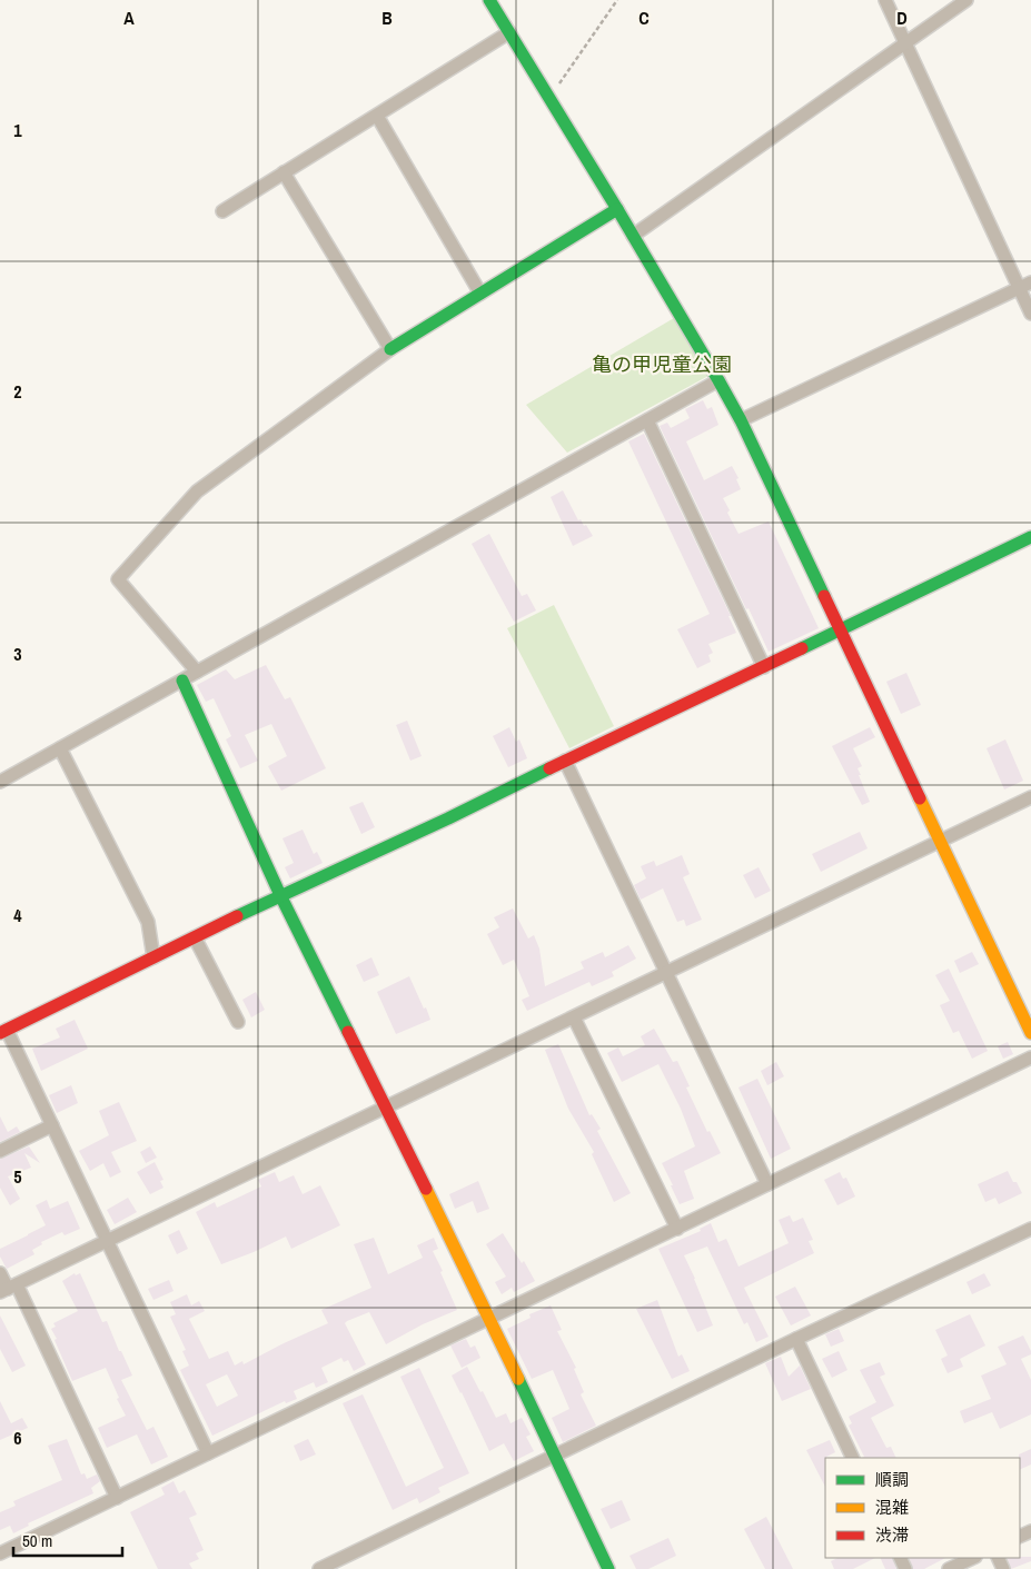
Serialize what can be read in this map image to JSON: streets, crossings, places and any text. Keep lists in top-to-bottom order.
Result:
{
  "parks": ["亀の甲児童公園"],
  "legend": ["順調", "混雑", "渋滞"],
  "scale_bar": "50 m",
  "grid": {
    "columns": [
      "A",
      "B",
      "C",
      "D"
    ],
    "rows": [
      "1",
      "2",
      "3",
      "4",
      "5",
      "6"
    ]
  }
}
